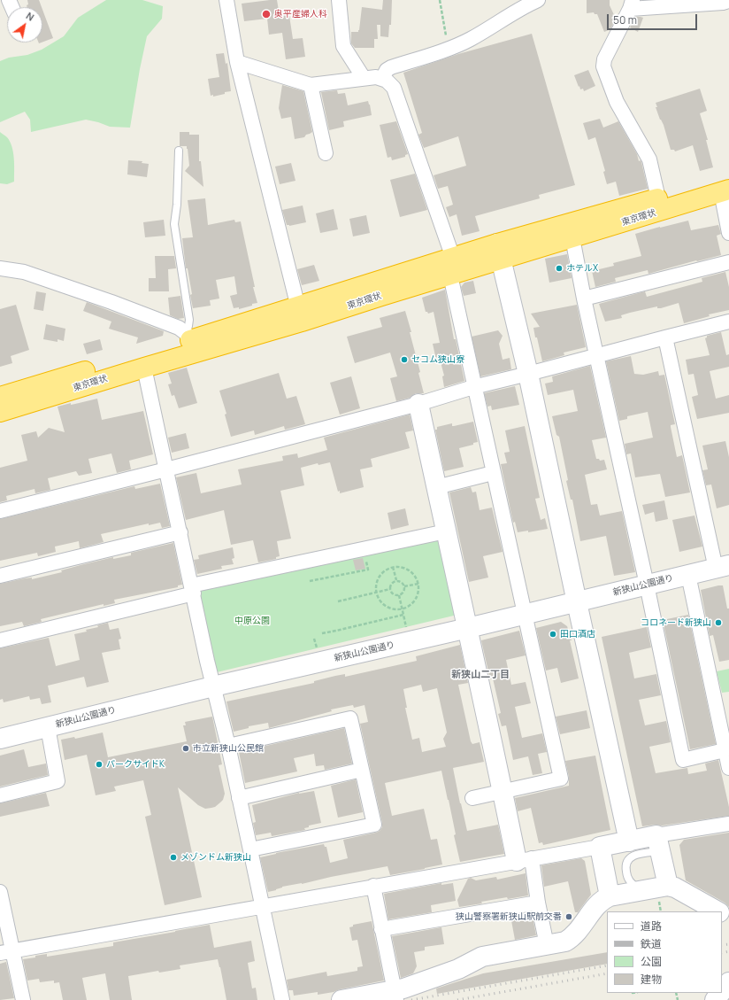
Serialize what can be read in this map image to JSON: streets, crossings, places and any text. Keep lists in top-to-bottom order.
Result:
{
  "streets": {
    "highway": ["東京環状"],
    "street": ["新狭山公園通り"]
  },
  "districts": ["新狭山二丁目"],
  "parks": ["中原公園"],
  "places": [
    "奥平産婦人科",
    "ホテルX",
    "セコム狭山寮",
    "コロネード新狭山",
    "田口酒店",
    "市立新狭山公民館",
    "パークサイドK",
    "メゾンドム新狭山",
    "狭山警察署新狭山駅前交番"
  ],
  "legend": [
    "道路",
    "鉄道",
    "公園",
    "建物"
  ],
  "scale_bar": "50 m",
  "north": "top right"
}
